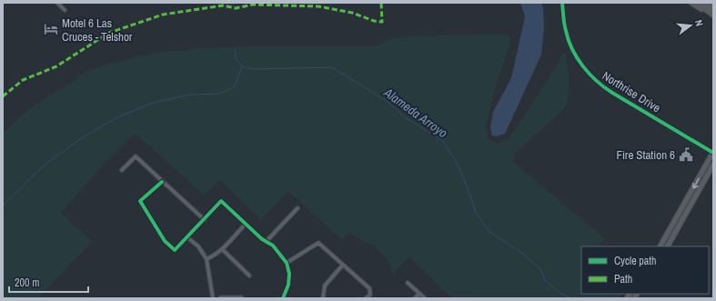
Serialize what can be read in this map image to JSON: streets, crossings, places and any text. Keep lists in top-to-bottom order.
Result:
{
  "streets": {
    "street": ["Northrise Drive"]
  },
  "water": ["Alameda Arroyo"],
  "places": {
    "hotel": ["Motel 6 Las Cruces - Telshor"],
    "public building": ["Fire Station 6"]
  },
  "legend": ["Cycle path", "Path"],
  "scale_bar": "200 m",
  "north": "right"
}
